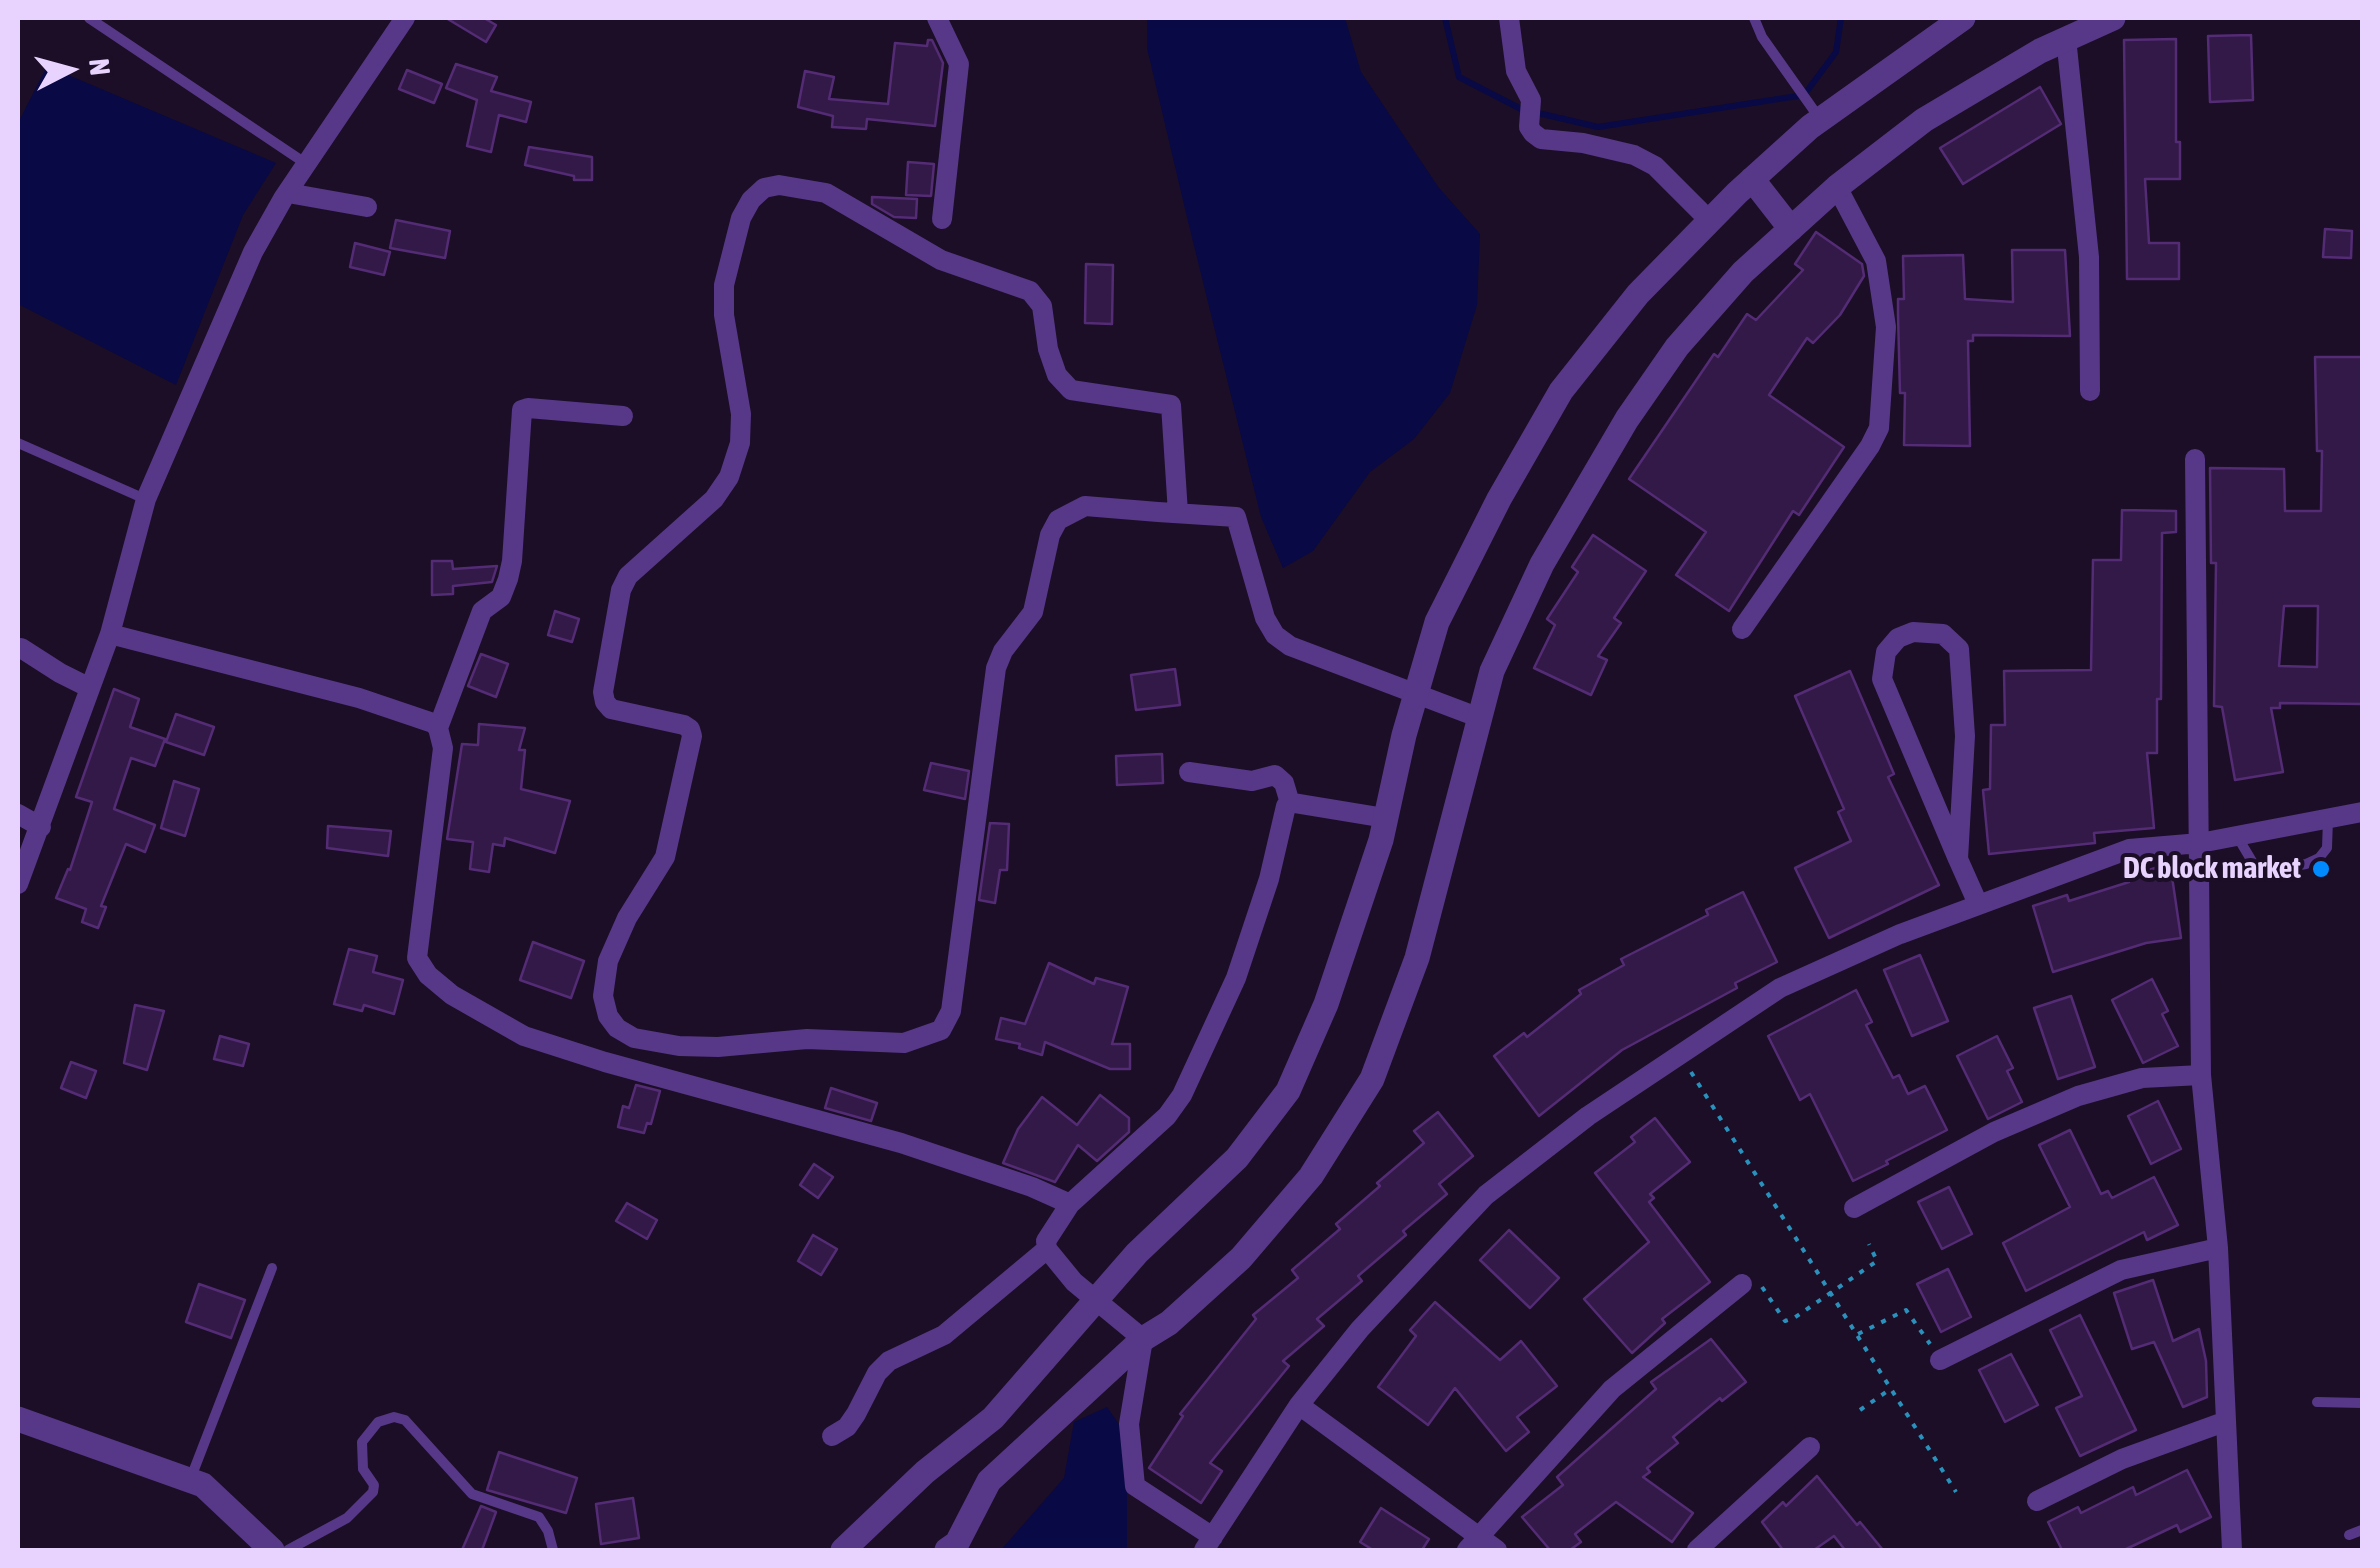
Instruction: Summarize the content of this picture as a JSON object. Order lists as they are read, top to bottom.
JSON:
{
  "places": ["DC block market"],
  "north": "right"
}
